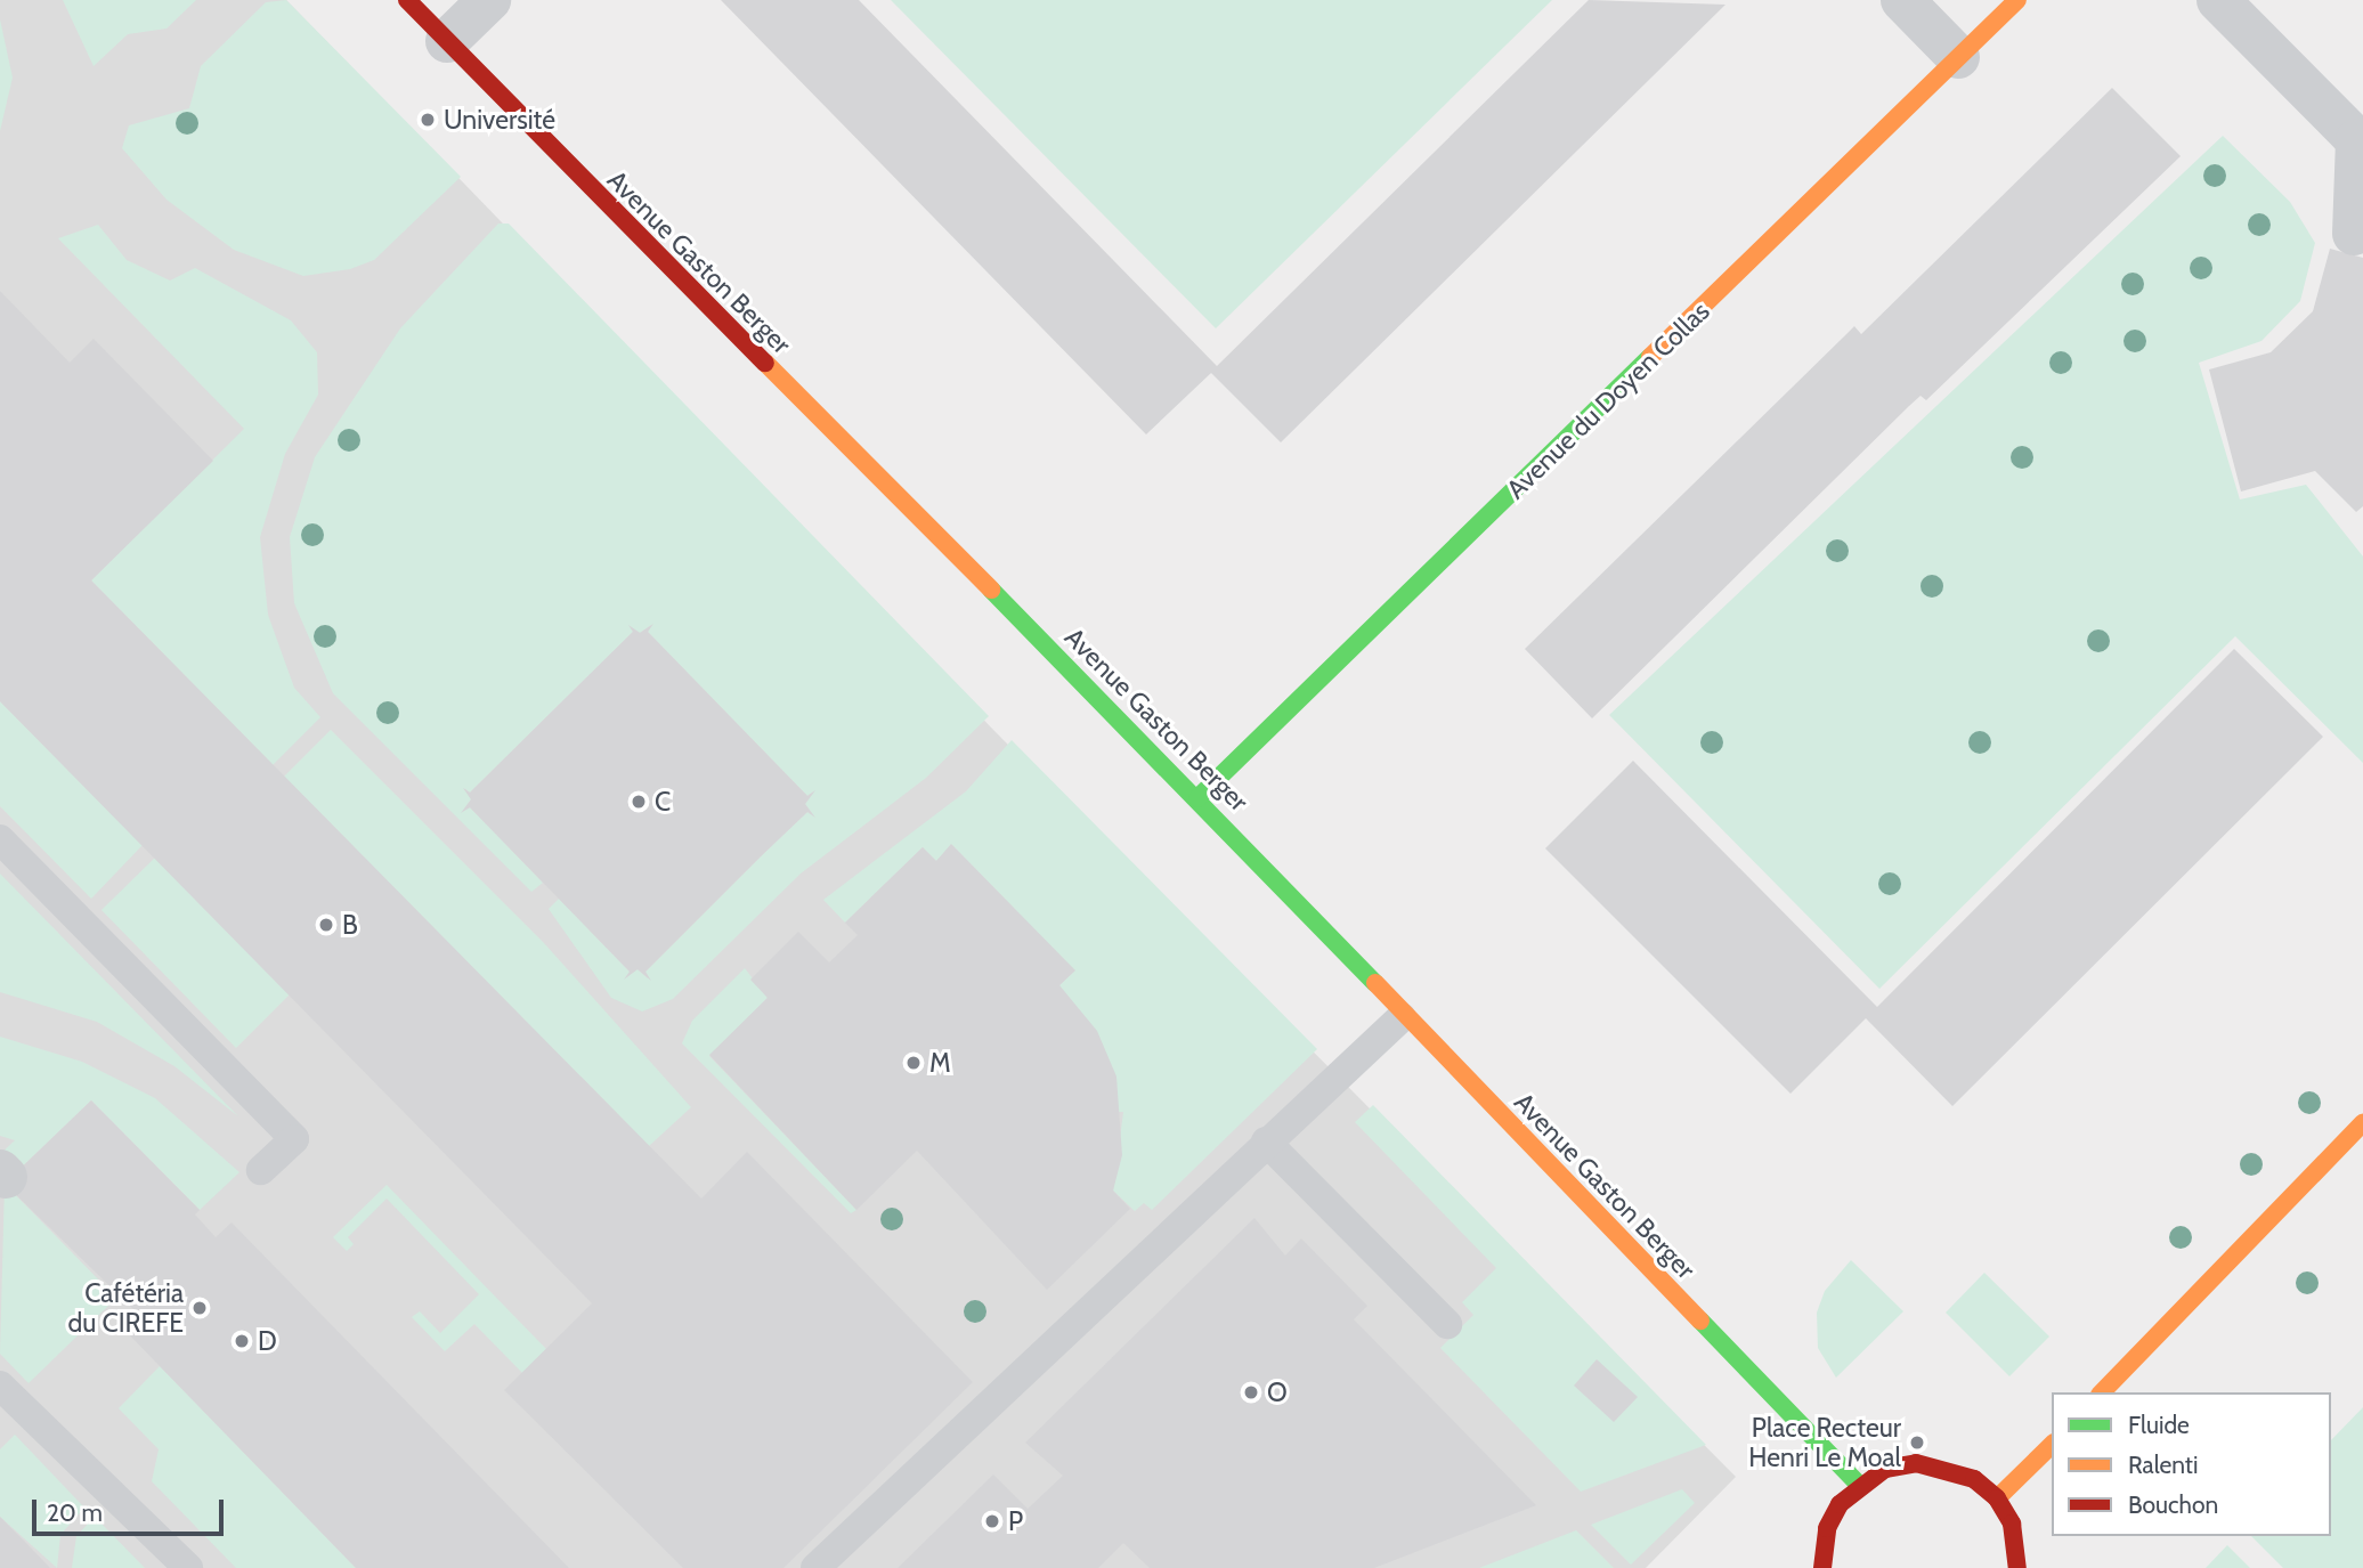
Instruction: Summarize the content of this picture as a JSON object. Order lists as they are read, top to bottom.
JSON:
{
  "streets": {
    "street": ["Avenue Gaston Berger", "Avenue du Doyen Collas"]
  },
  "crossings": [
    ["Avenue Gaston Berger", "Avenue du Doyen Collas"]
  ],
  "places": [
    "Université",
    "C",
    "B",
    "M",
    "Cafétéria du CIREFE",
    "D",
    "O",
    "Place Recteur Henri Le Moal",
    "P"
  ],
  "legend": ["Fluide", "Ralenti", "Bouchon"],
  "scale_bar": "20 m"
}
